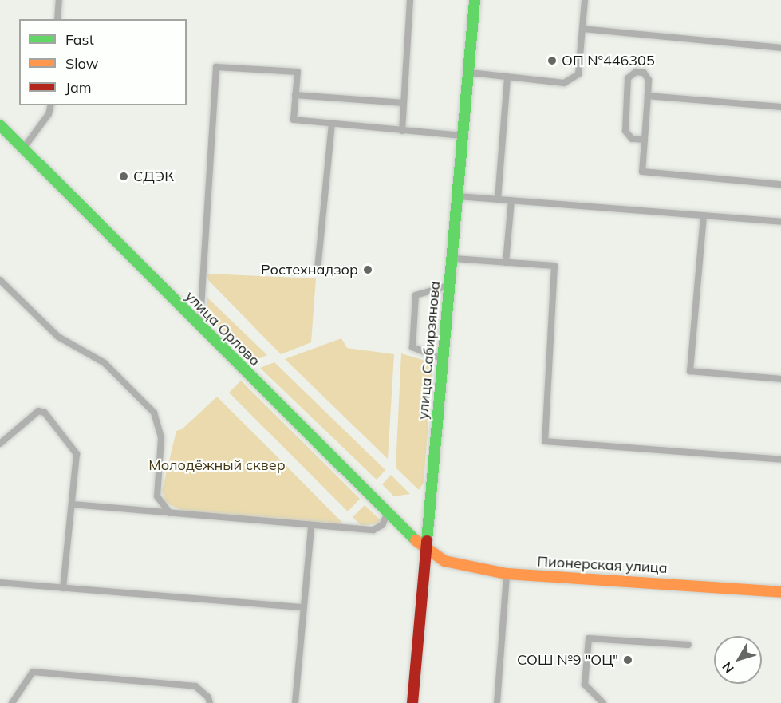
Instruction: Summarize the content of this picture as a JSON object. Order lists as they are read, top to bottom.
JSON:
{
  "streets": {
    "street": ["улица Орлова", "улица Сабирзянова", "Пионерская улица"]
  },
  "crossings": [
    ["улица Орлова", "улица Сабирзянова"],
    ["улица Орлова", "Пионерская улица"],
    ["улица Сабирзянова", "Пионерская улица"]
  ],
  "parks": ["Молодёжный сквер"],
  "places": [
    "ОП №446305",
    "СДЭК",
    "Ростехнадзор",
    "СОШ №9 \"ОЦ\""
  ],
  "legend": ["Fast", "Slow", "Jam"],
  "north": "bottom left"
}
